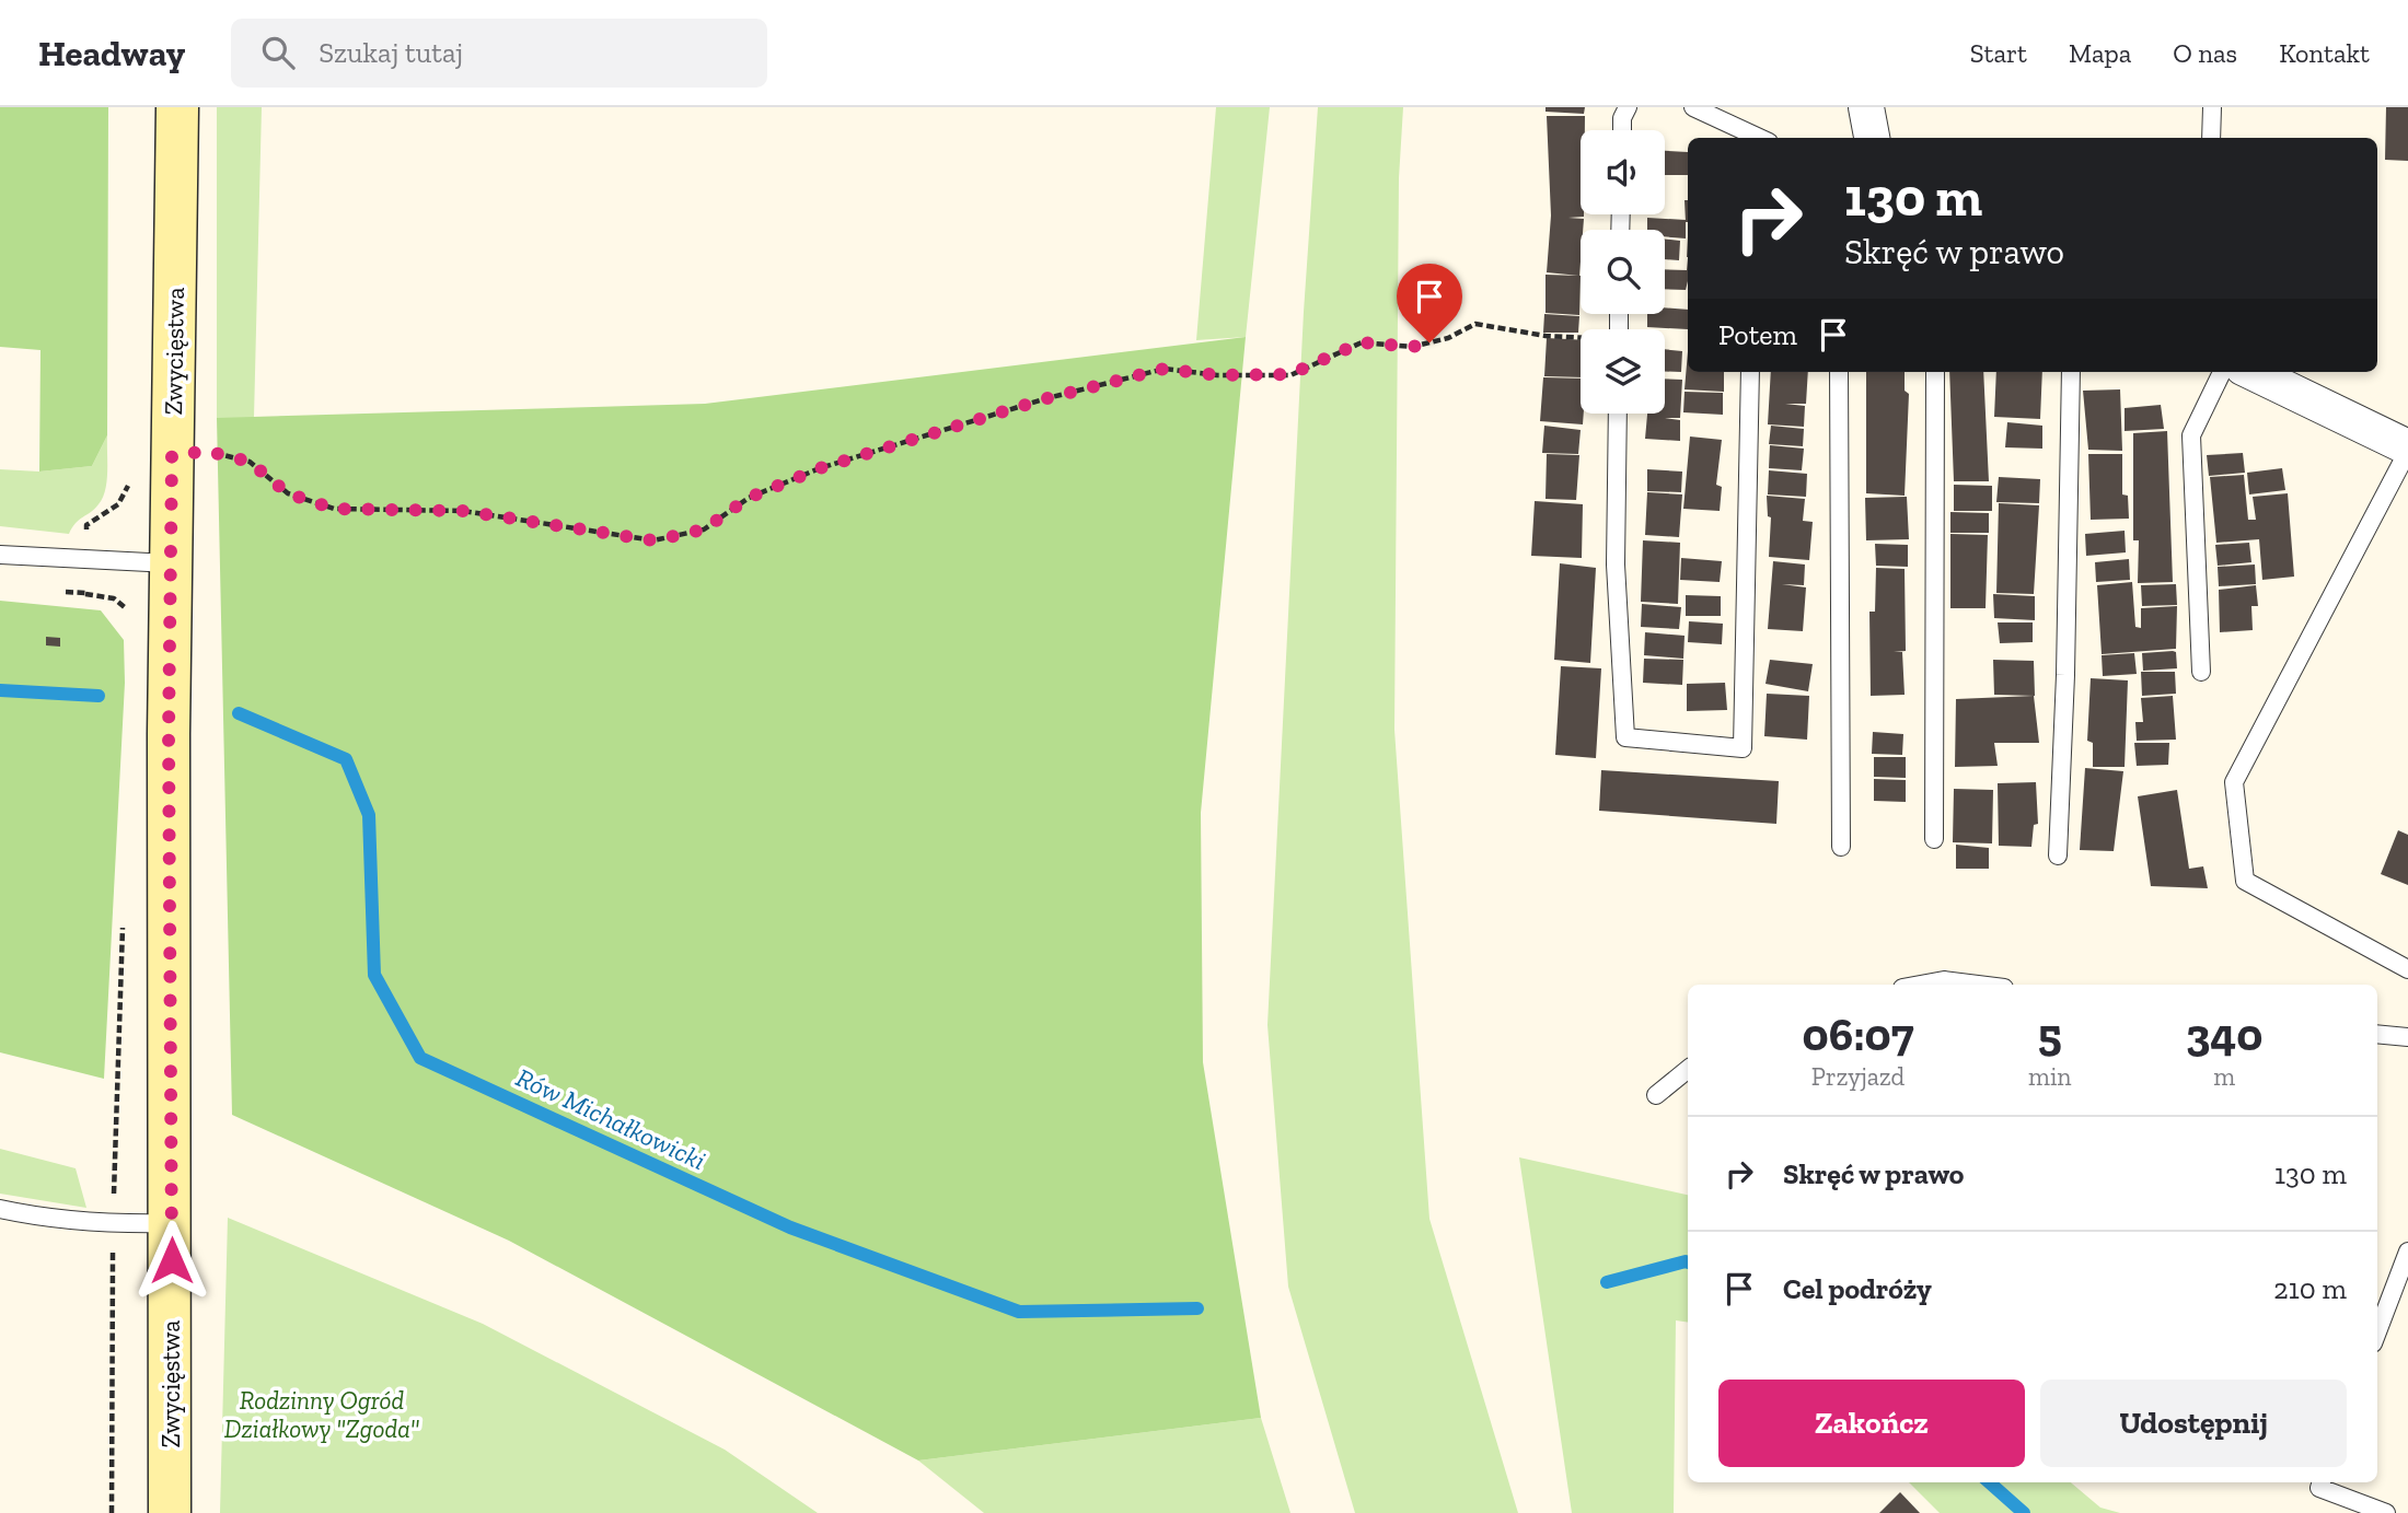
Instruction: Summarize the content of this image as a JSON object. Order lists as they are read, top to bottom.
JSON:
{
  "streets": {
    "main road": ["Zwycięstwa"]
  },
  "water": ["Rów Michałkowicki"],
  "parks": ["Rodzinny Ogród Działkowy \"Zgoda\""],
  "page": {
    "header": "Headway",
    "search": "Szukaj tutaj",
    "nav": [
      "Start",
      "Mapa",
      "O nas",
      "Kontakt"
    ],
    "turn": ["130 m", "Skręć w prawo"],
    "then": "Potem",
    "eta": [
      "06:07",
      "Przyjazd",
      "5",
      "min",
      "340",
      "m"
    ],
    "list": [
      {
        "name": "Skręć w prawo",
        "value": "130 m"
      },
      {
        "name": "Cel podróży",
        "value": "210 m"
      }
    ],
    "buttons": ["Zakończ", "Udostępnij"]
  }
}
